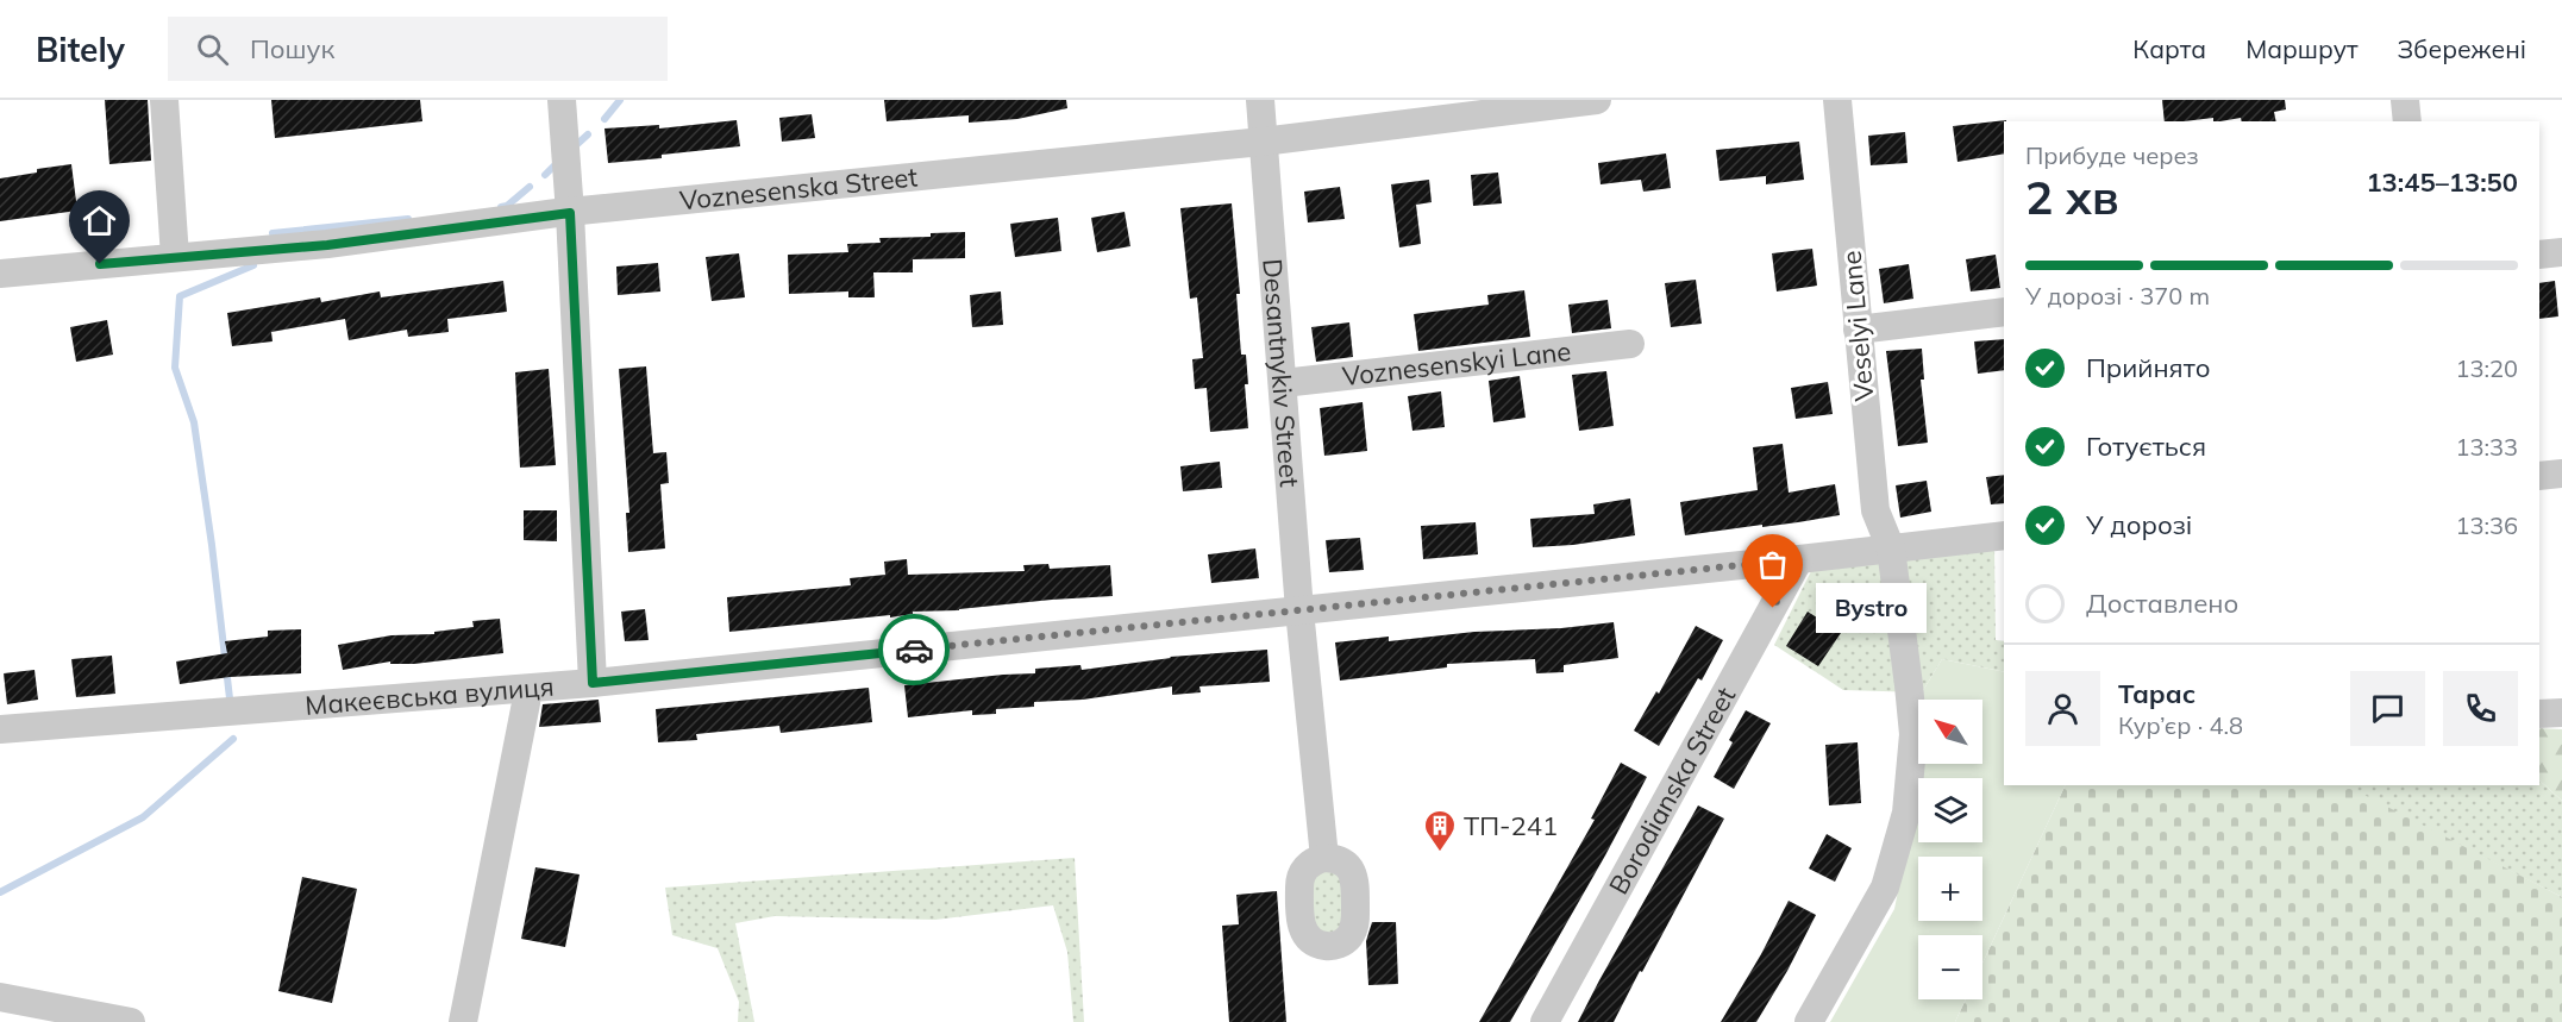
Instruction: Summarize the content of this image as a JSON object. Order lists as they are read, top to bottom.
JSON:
{
  "streets": {
    "street": [
      "Voznesenska Street",
      "Veselyi Lane",
      "Voznesenskyi Lane",
      "Desantnykiv Street",
      "Макеєвська вулиця",
      "Borodianska Street"
    ]
  },
  "crossings": [
    ["Voznesenska Street", "Desantnykiv Street"],
    ["Veselyi Lane", "Макеєвська вулиця"],
    ["Voznesenskyi Lane", "Desantnykiv Street"],
    ["Desantnykiv Street", "Макеєвська вулиця"],
    ["Макеєвська вулиця", "Borodianska Street"]
  ],
  "places": {
    "other": ["Bystro"],
    "building": ["ТП-241"]
  },
  "north": "top left",
  "page": {
    "header": "Bitely",
    "search": "Пошук",
    "nav": ["Карта", "Маршрут", "Збережені"],
    "heading": ["2 хв", "Прибуде через", "13:45–13:50"],
    "panel": ["Тарас", "Кур’єр · 4.8"],
    "bar": "У дорозі · 370 m",
    "list": [
      ["Прийнято", "13:20"],
      ["Готується", "13:33"],
      ["У дорозі", "13:36"],
      "Доставлено"
    ],
    "bubble": "Bystro",
    "map_buttons": ["+", "−"]
  }
}
